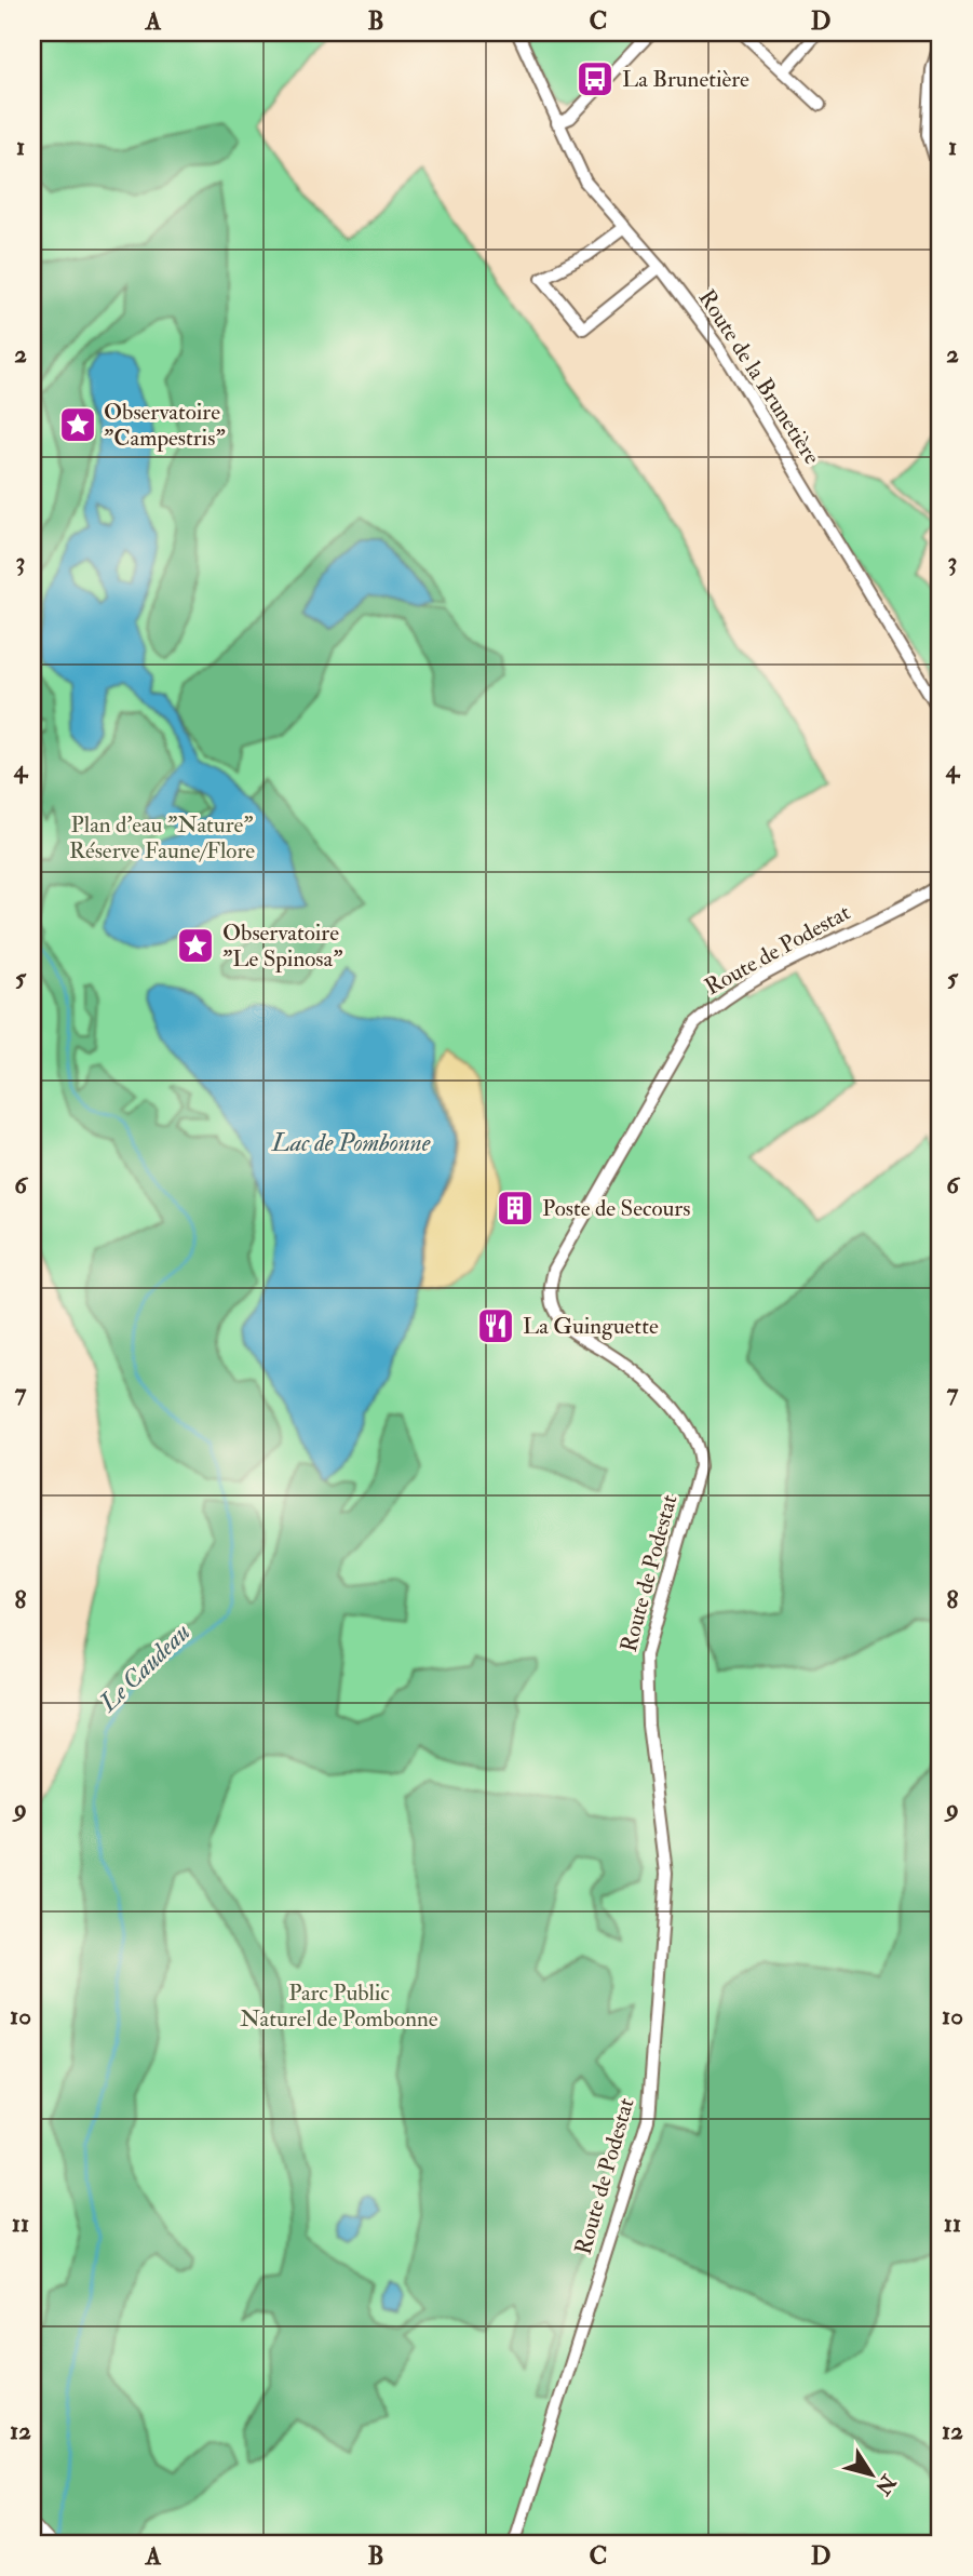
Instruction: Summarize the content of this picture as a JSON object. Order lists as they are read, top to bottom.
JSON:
{
  "streets": {
    "street": ["Route de la Brunetière", "Route de Podestat"]
  },
  "water": ["Lac de Pombonne", "Le Caudeau"],
  "parks": ["Plan d'eau \"Nature\" Réserve Faune/Flore", "Parc Public Naturel de Pombonne"],
  "places": {
    "bus stop": ["La Brunetière"],
    "place": ["Observatoire \"Campestris\"", "Observatoire \"Le Spinosa\""],
    "building": ["Poste de Secours"],
    "restaurant": ["La Guinguette"]
  },
  "north": "bottom right",
  "grid": {
    "columns": [
      "A",
      "B",
      "C",
      "D"
    ],
    "rows": [
      "1",
      "2",
      "3",
      "4",
      "5",
      "6",
      "7",
      "8",
      "9",
      "10",
      "11",
      "12"
    ]
  }
}
